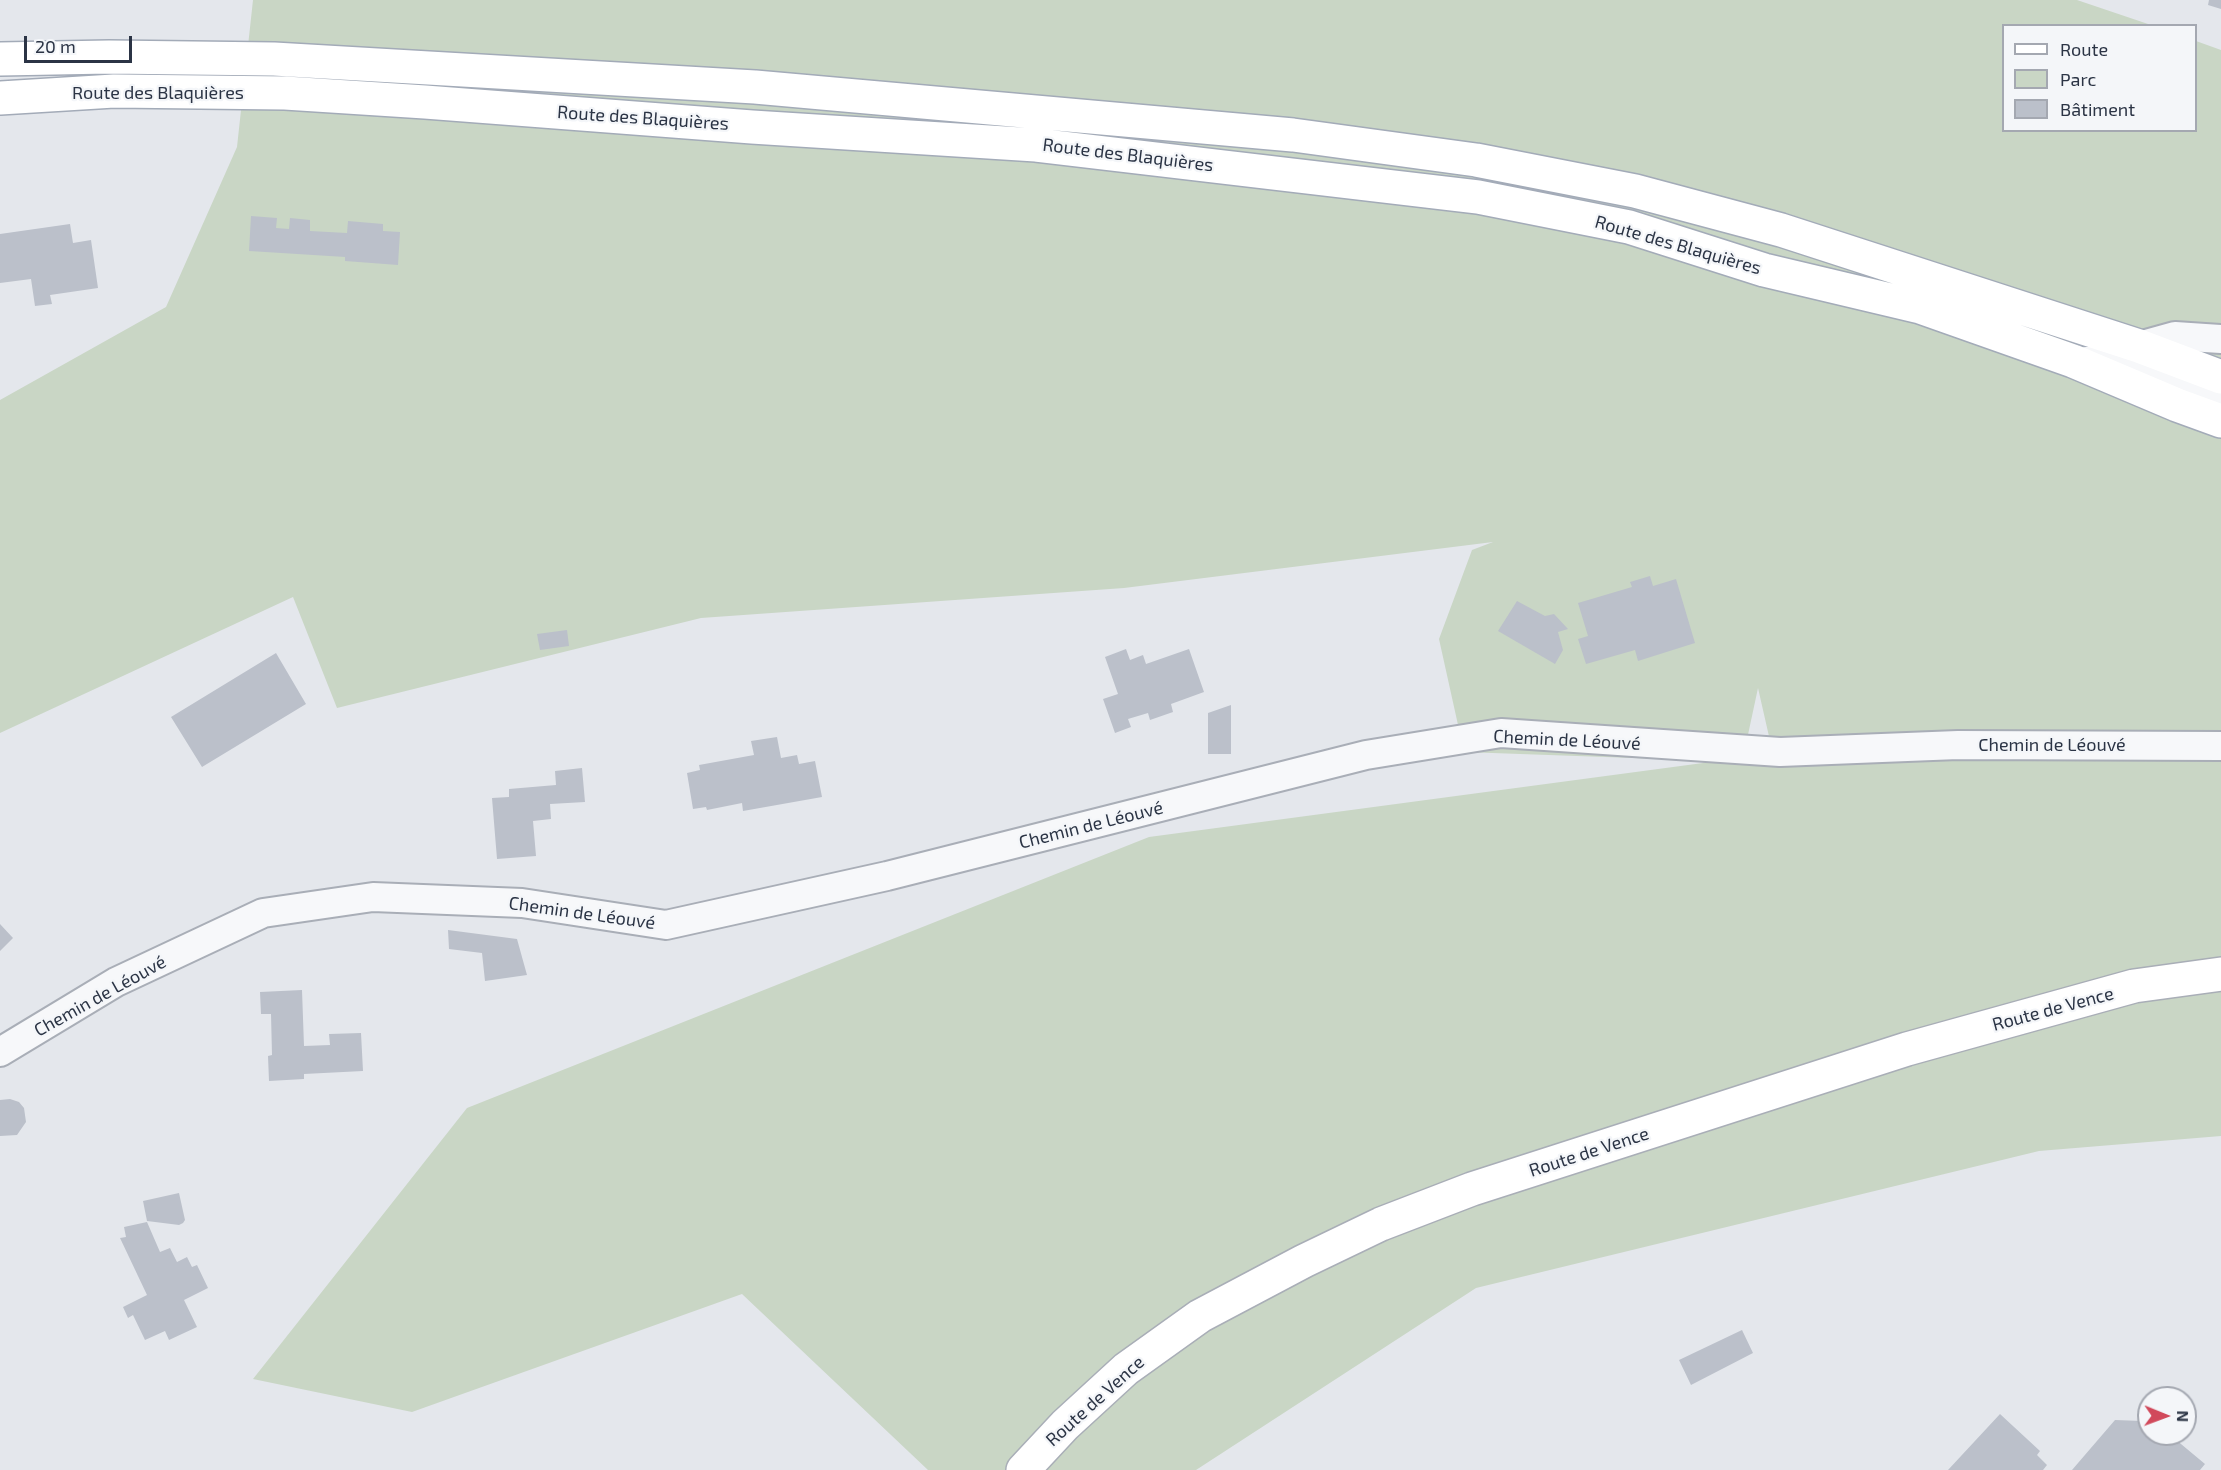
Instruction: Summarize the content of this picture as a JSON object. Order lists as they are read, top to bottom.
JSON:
{
  "streets": {
    "main road": ["Route des Blaquières", "Route de Vence"],
    "street": ["Chemin de Léouvé"]
  },
  "legend": ["Route", "Parc", "Bâtiment"],
  "scale_bar": "20 m",
  "north": "right"
}
